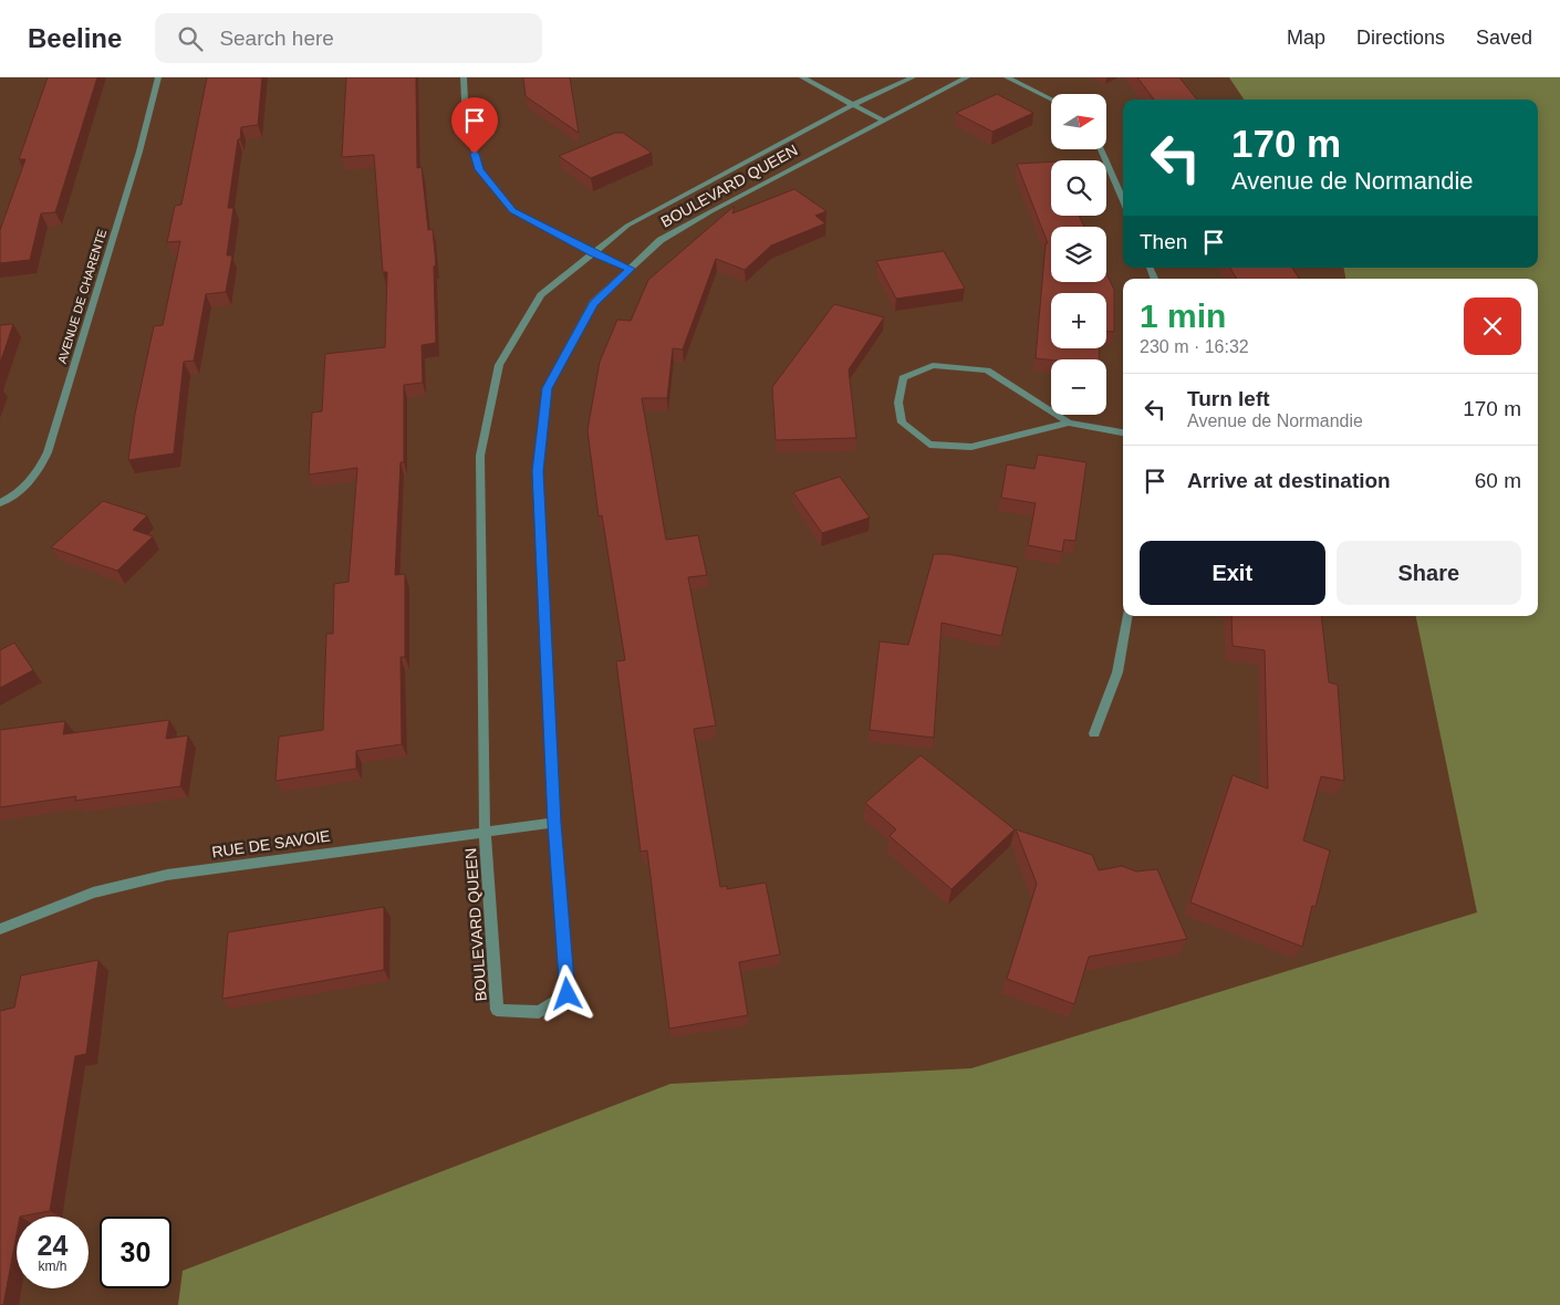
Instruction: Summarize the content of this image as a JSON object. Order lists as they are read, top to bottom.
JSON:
{
  "streets": {
    "street": ["BOULEVARD QUEEN", "AVENUE DE CHARENTE", "RUE DE SAVOIE"]
  },
  "crossings": [
    ["BOULEVARD QUEEN", "RUE DE SAVOIE"]
  ],
  "north": "right",
  "page": {
    "header": "Beeline",
    "search": "Search here",
    "nav": ["Map", "Directions", "Saved"],
    "map_buttons": ["+", "−"],
    "turn": ["170 m", "Avenue de Normandie"],
    "then": "Then",
    "heading": ["1 min", "230 m · 16:32"],
    "list": [
      {
        "name": "Turn left",
        "note": "Avenue de Normandie",
        "value": "170 m"
      },
      {
        "name": "Arrive at destination",
        "value": "60 m"
      }
    ],
    "buttons": ["Exit", "Share"],
    "speed": "24 km/h",
    "limit": "30"
  }
}
